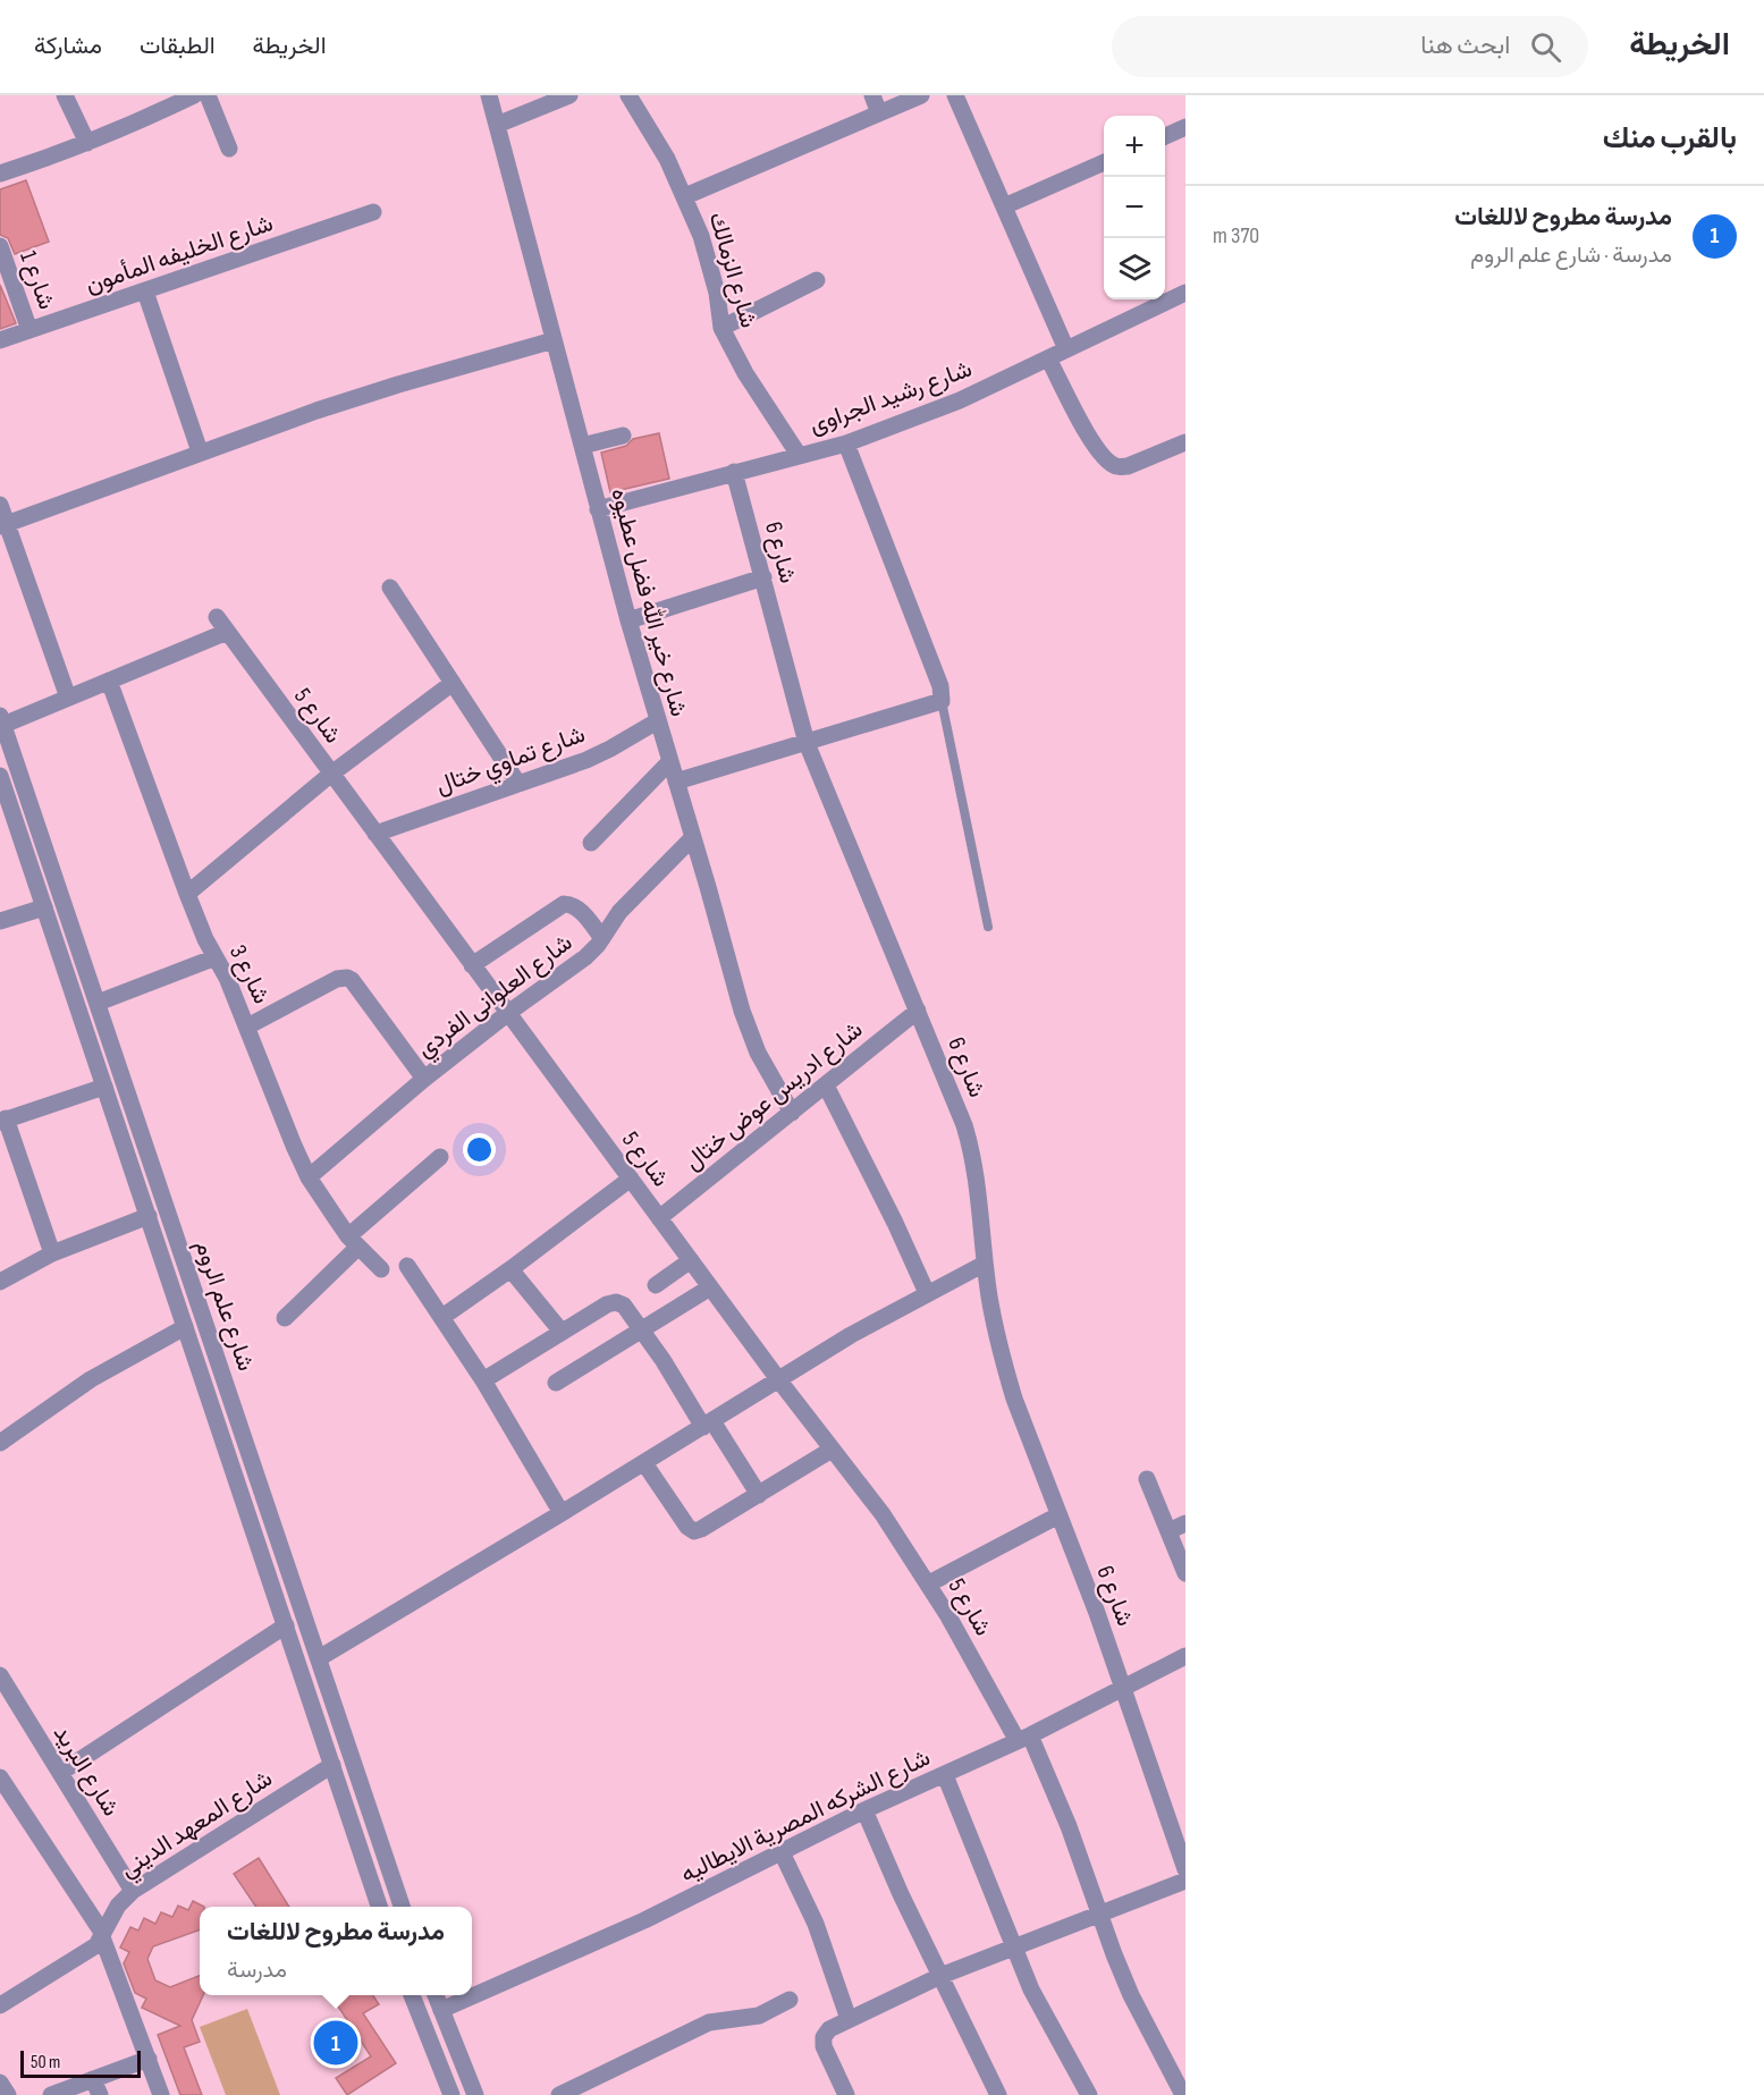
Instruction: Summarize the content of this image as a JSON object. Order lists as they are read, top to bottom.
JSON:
{
  "streets": {
    "street": [
      "شارع الخليفه المأمون",
      "شارع الزمالك",
      "شارع 1",
      "شارع رشيد الجراوى",
      "شارع 6",
      "شارع خير الله فضل عطيوه",
      "شارع 5",
      "شارع تماوي ختال",
      "شارع 3",
      "شارع العلوانى الفردي",
      "شارع ادريس عوض ختال",
      "شارع علم الروم",
      "شارع البريد",
      "شارع الشركه المصرية الايطاليه",
      "شارع المعهد الديني"
    ]
  },
  "crossings": [
    ["شارع الخليفه المأمون", "شارع 1"],
    ["شارع الزمالك", "شارع رشيد الجراوى"],
    ["شارع رشيد الجراوى", "شارع 6"],
    ["شارع رشيد الجراوى", "شارع خير الله فضل عطيوه"],
    ["شارع 6", "شارع ادريس عوض ختال"],
    ["شارع 6", "شارع الشركه المصرية الايطاليه"],
    ["شارع خير الله فضل عطيوه", "شارع تماوي ختال"],
    ["شارع خير الله فضل عطيوه", "شارع العلوانى الفردي"],
    ["شارع خير الله فضل عطيوه", "شارع ادريس عوض ختال"],
    ["شارع 5", "شارع تماوي ختال"],
    ["شارع 5", "شارع العلوانى الفردي"],
    ["شارع 5", "شارع ادريس عوض ختال"],
    ["شارع 5", "شارع الشركه المصرية الايطاليه"],
    ["شارع 3", "شارع العلوانى الفردي"],
    ["شارع علم الروم", "شارع المعهد الديني"],
    ["شارع البريد", "شارع المعهد الديني"]
  ],
  "scale_bar": "50 m",
  "page": {
    "header": "الخريطة",
    "search": "ابحث هنا",
    "nav": ["الخريطة", "الطبقات", "مشاركة"],
    "heading": "بالقرب منك",
    "map_buttons": ["+", "−"],
    "list": [
      {
        "mark": "1",
        "name": "مدرسة مطروح لاللغات",
        "note": "مدرسة · شارع علم الروم",
        "value": "370 m"
      }
    ],
    "popup": ["مدرسة مطروح لاللغات", "مدرسة"],
    "pins": "1",
    "scale": "50 m"
  }
}
